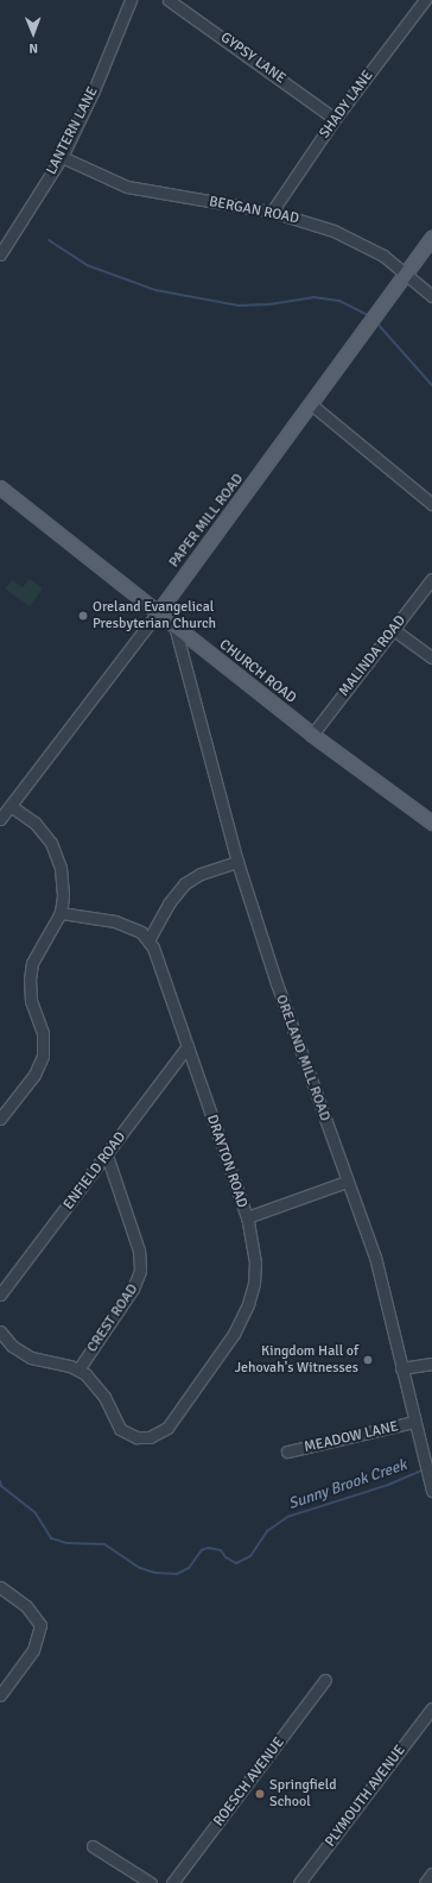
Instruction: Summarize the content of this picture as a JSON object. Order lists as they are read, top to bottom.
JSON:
{
  "streets": {
    "main road": ["PAPER MILL ROAD", "CHURCH ROAD"],
    "street": [
      "GYPSY LANE",
      "SHADY LANE",
      "LANTERN LANE",
      "BERGAN ROAD",
      "MALINDA ROAD",
      "ORELAND MILL ROAD",
      "DRAYTON ROAD",
      "ENFIELD ROAD",
      "CREST ROAD",
      "MEADOW LANE",
      "ROESCH AVENUE",
      "PLYMOUTH AVENUE"
    ]
  },
  "crossings": [
    ["GYPSY LANE", "SHADY LANE"],
    ["SHADY LANE", "BERGAN ROAD"],
    ["LANTERN LANE", "BERGAN ROAD"],
    ["BERGAN ROAD", "PAPER MILL ROAD"],
    ["PAPER MILL ROAD", "CHURCH ROAD"],
    ["MALINDA ROAD", "CHURCH ROAD"],
    ["CHURCH ROAD", "ORELAND MILL ROAD"],
    ["ORELAND MILL ROAD", "MEADOW LANE"],
    ["DRAYTON ROAD", "ENFIELD ROAD"],
    ["DRAYTON ROAD", "CREST ROAD"],
    ["ENFIELD ROAD", "CREST ROAD"]
  ],
  "water": ["Sunny Brook Creek"],
  "places": ["Oreland Evangelical Presbyterian Church", "Kingdom Hall of Jehovah's Witnesses", "Springfield School"],
  "north": "bottom"
}
